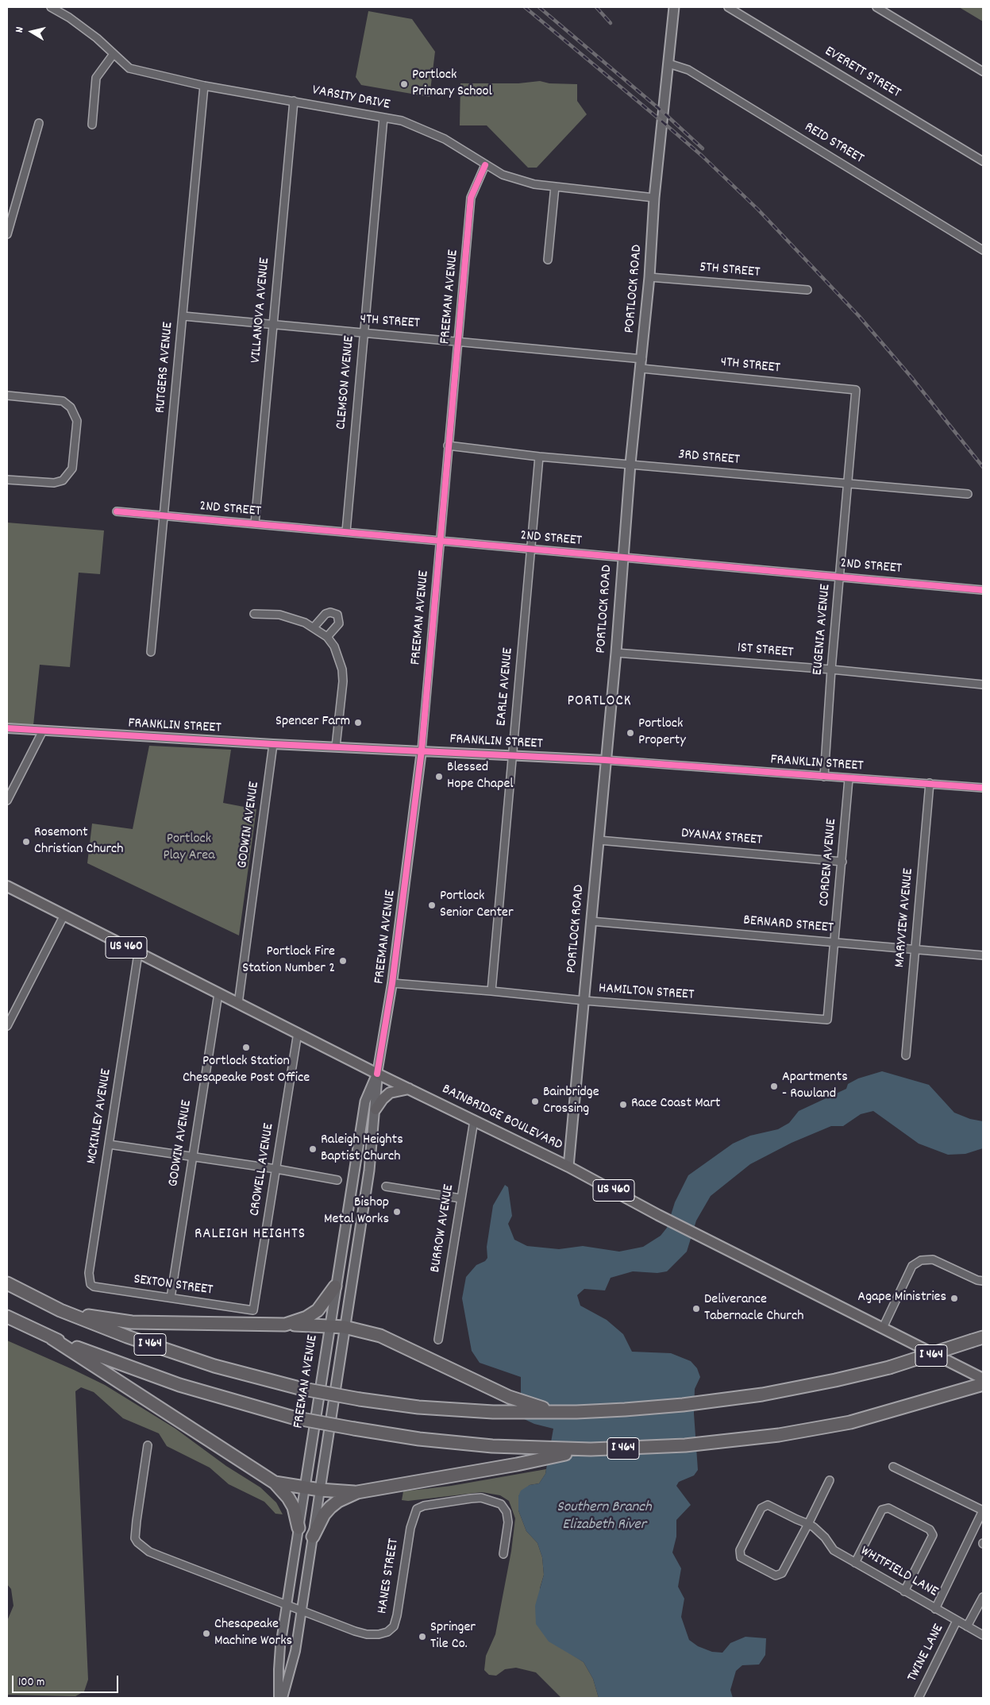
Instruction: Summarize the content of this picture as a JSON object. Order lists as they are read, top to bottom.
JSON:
{
  "streets": {
    "highway": ["I 464"],
    "main road": [
      "PORTLOCK ROAD",
      "FREEMAN AVENUE",
      "US 460",
      "BAINBRIDGE BOULEVARD"
    ],
    "street": [
      "EVERETT STREET",
      "VARSITY DRIVE",
      "REID STREET",
      "5TH STREET",
      "VILLANOVA AVENUE",
      "4TH STREET",
      "RUTGERS AVENUE",
      "CLEMSON AVENUE",
      "3RD STREET",
      "2ND STREET",
      "EUGENIA AVENUE",
      "1ST STREET",
      "EARLE AVENUE",
      "FRANKLIN STREET",
      "GODWIN AVENUE",
      "DYANAX STREET",
      "CORDEN AVENUE",
      "MARYVIEW AVENUE",
      "BERNARD STREET",
      "HAMILTON STREET",
      "MCKINLEY AVENUE",
      "CROWELL AVENUE",
      "BURROW AVENUE",
      "SEXTON STREET",
      "WHITFIELD LANE",
      "HANES STREET",
      "TWINE LANE"
    ]
  },
  "crossings": [
    ["VARSITY DRIVE", "PORTLOCK ROAD"],
    ["VARSITY DRIVE", "FREEMAN AVENUE"],
    ["VARSITY DRIVE", "VILLANOVA AVENUE"],
    ["VARSITY DRIVE", "RUTGERS AVENUE"],
    ["VARSITY DRIVE", "CLEMSON AVENUE"],
    ["REID STREET", "PORTLOCK ROAD"],
    ["5TH STREET", "PORTLOCK ROAD"],
    ["PORTLOCK ROAD", "4TH STREET"],
    ["PORTLOCK ROAD", "3RD STREET"],
    ["PORTLOCK ROAD", "2ND STREET"],
    ["PORTLOCK ROAD", "1ST STREET"],
    ["PORTLOCK ROAD", "FRANKLIN STREET"],
    ["PORTLOCK ROAD", "DYANAX STREET"],
    ["PORTLOCK ROAD", "BERNARD STREET"],
    ["PORTLOCK ROAD", "HAMILTON STREET"],
    ["PORTLOCK ROAD", "BAINBRIDGE BOULEVARD"],
    ["FREEMAN AVENUE", "4TH STREET"],
    ["FREEMAN AVENUE", "3RD STREET"],
    ["FREEMAN AVENUE", "2ND STREET"],
    ["FREEMAN AVENUE", "FRANKLIN STREET"],
    ["FREEMAN AVENUE", "HAMILTON STREET"],
    ["FREEMAN AVENUE", "BAINBRIDGE BOULEVARD"],
    ["FREEMAN AVENUE", "HANES STREET"],
    ["VILLANOVA AVENUE", "4TH STREET"],
    ["VILLANOVA AVENUE", "2ND STREET"],
    ["4TH STREET", "RUTGERS AVENUE"],
    ["4TH STREET", "CLEMSON AVENUE"],
    ["4TH STREET", "EUGENIA AVENUE"],
    ["RUTGERS AVENUE", "2ND STREET"],
    ["CLEMSON AVENUE", "2ND STREET"],
    ["3RD STREET", "EUGENIA AVENUE"],
    ["3RD STREET", "EARLE AVENUE"],
    ["2ND STREET", "EUGENIA AVENUE"],
    ["2ND STREET", "EARLE AVENUE"],
    ["EUGENIA AVENUE", "1ST STREET"],
    ["EUGENIA AVENUE", "FRANKLIN STREET"],
    ["EARLE AVENUE", "FRANKLIN STREET"],
    ["EARLE AVENUE", "HAMILTON STREET"],
    ["FRANKLIN STREET", "GODWIN AVENUE"],
    ["FRANKLIN STREET", "CORDEN AVENUE"],
    ["FRANKLIN STREET", "MARYVIEW AVENUE"],
    ["GODWIN AVENUE", "BAINBRIDGE BOULEVARD"],
    ["GODWIN AVENUE", "SEXTON STREET"],
    ["DYANAX STREET", "CORDEN AVENUE"],
    ["CORDEN AVENUE", "BERNARD STREET"],
    ["CORDEN AVENUE", "HAMILTON STREET"],
    ["MARYVIEW AVENUE", "BERNARD STREET"],
    ["MCKINLEY AVENUE", "BAINBRIDGE BOULEVARD"],
    ["MCKINLEY AVENUE", "SEXTON STREET"],
    ["BAINBRIDGE BOULEVARD", "CROWELL AVENUE"],
    ["BAINBRIDGE BOULEVARD", "BURROW AVENUE"],
    ["CROWELL AVENUE", "SEXTON STREET"],
    ["WHITFIELD LANE", "TWINE LANE"]
  ],
  "districts": ["PORTLOCK", "RALEIGH HEIGHTS"],
  "water": ["Southern Branch Elizabeth River"],
  "parks": ["Portlock Play Area"],
  "places": [
    "Portlock Primary School",
    "Spencer Farm",
    "Portlock Property",
    "Blessed Hope Chapel",
    "Rosemont Christian Church",
    "Portlock Senior Center",
    "Portlock Fire Station Number 2",
    "Portlock Station Chesapeake Post Office",
    "Apartments - Rowland",
    "Bainbridge Crossing",
    "Race Coast Mart",
    "Raleigh Heights Baptist Church",
    "Bishop Metal Works",
    "Agape Ministries",
    "Deliverance Tabernacle Church",
    "Chesapeake Machine Works",
    "Springer Tile Co."
  ],
  "scale_bar": "100 m",
  "north": "left"
}
